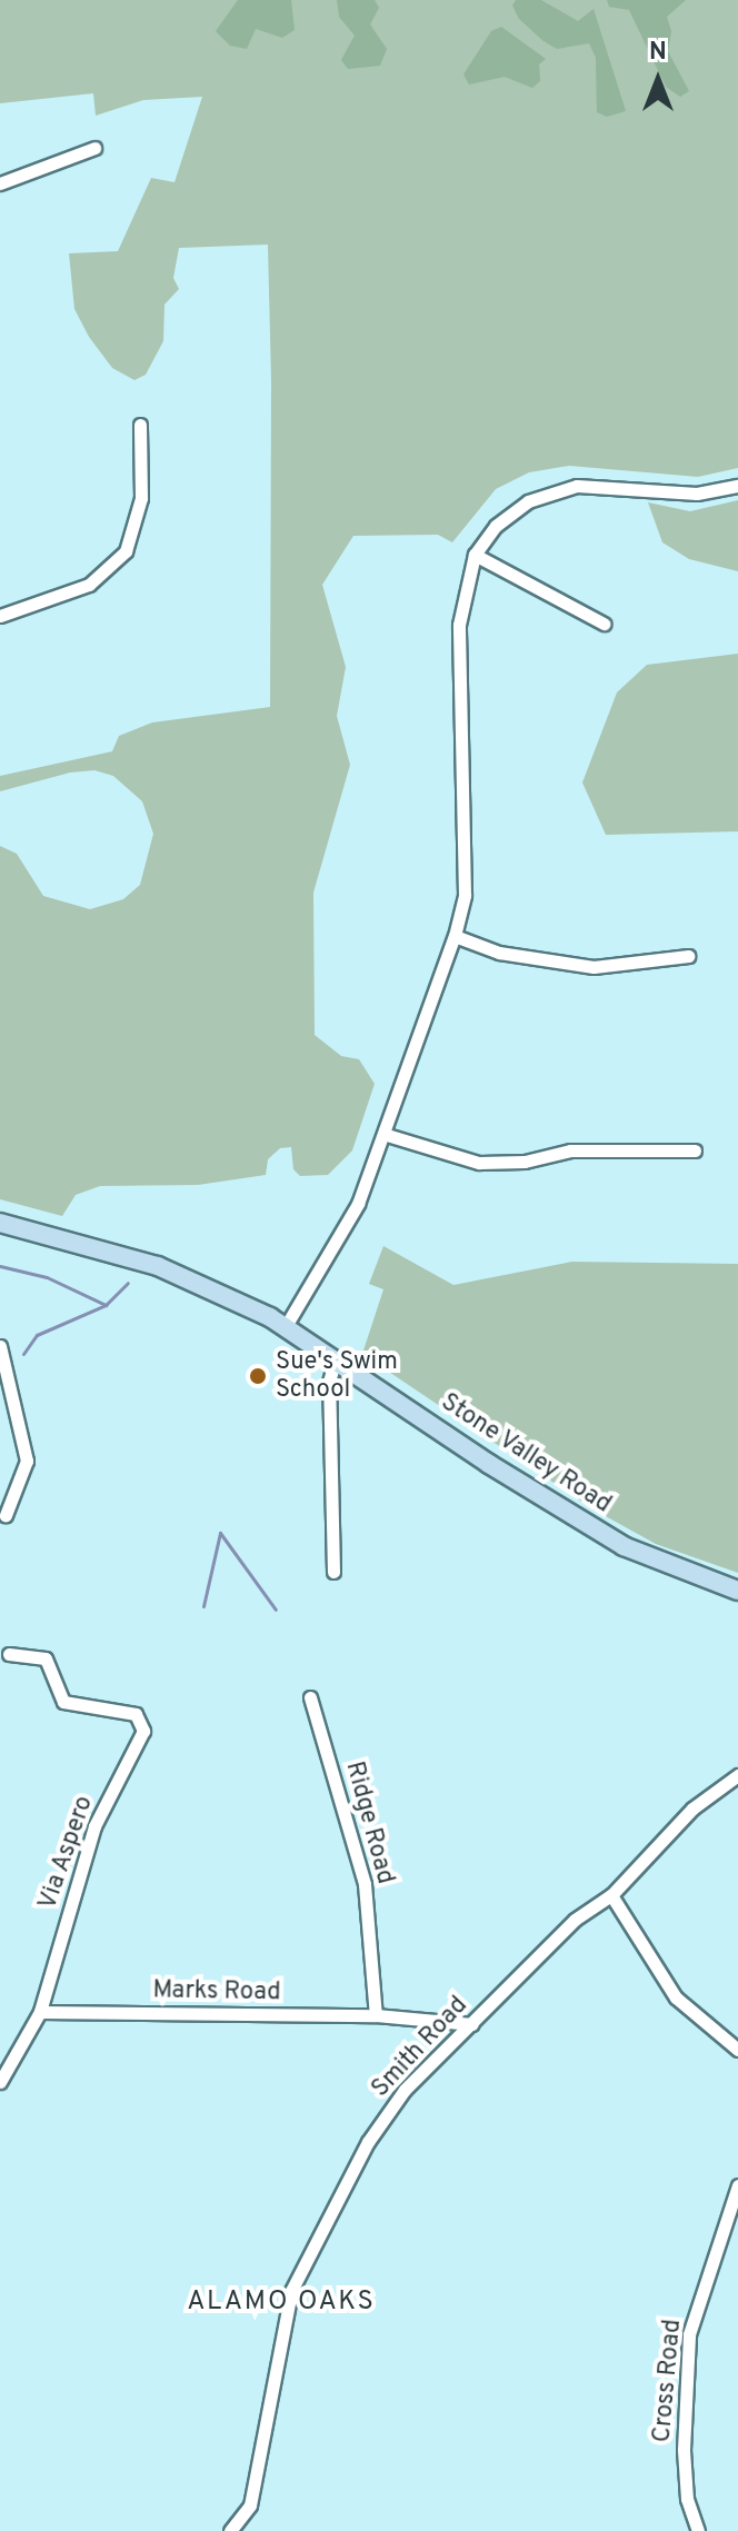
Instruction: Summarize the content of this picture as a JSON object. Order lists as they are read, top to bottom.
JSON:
{
  "streets": {
    "street": [
      "Stone Valley Road",
      "Ridge Road",
      "Via Aspero",
      "Marks Road",
      "Smith Road",
      "Cross Road"
    ]
  },
  "crossings": [
    ["Ridge Road", "Marks Road"],
    ["Via Aspero", "Marks Road"],
    ["Marks Road", "Smith Road"]
  ],
  "districts": ["ALAMO OAKS"],
  "places": ["Sue's Swim School"],
  "north": "top"
}
